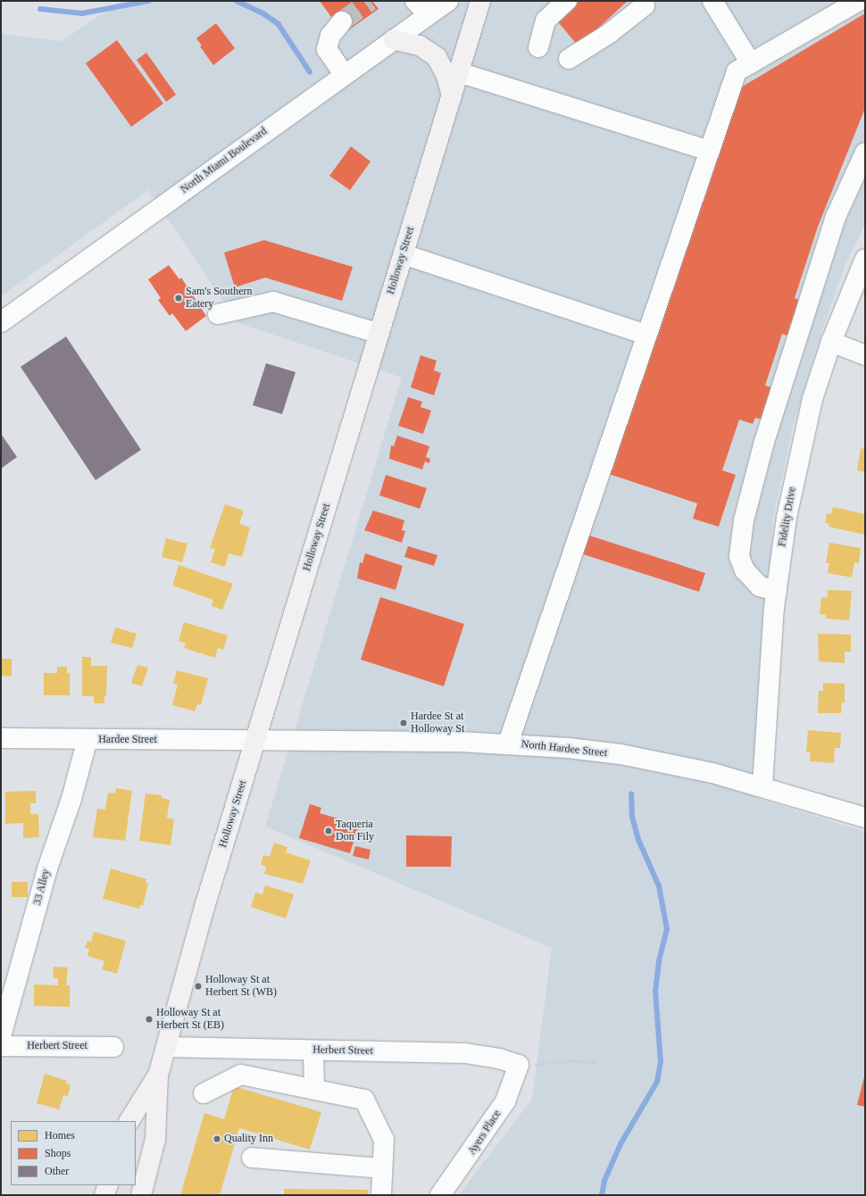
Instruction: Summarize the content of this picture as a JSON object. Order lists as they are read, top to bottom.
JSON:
{
  "streets": {
    "main road": ["Holloway Street"],
    "street": [
      "North Miami Boulevard",
      "Fidelity Drive",
      "Hardee Street",
      "North Hardee Street",
      "33 Alley",
      "Herbert Street",
      "Ayers Place"
    ]
  },
  "crossings": [
    ["Holloway Street", "Hardee Street"],
    ["Holloway Street", "North Hardee Street"],
    ["Holloway Street", "Herbert Street"],
    ["Fidelity Drive", "North Hardee Street"],
    ["Hardee Street", "North Hardee Street"],
    ["Hardee Street", "33 Alley"],
    ["Herbert Street", "Ayers Place"]
  ],
  "places": [
    "Sam's Southern Eatery",
    "Hardee St at Holloway St",
    "Taqueria Don Fily",
    "Holloway St at Herbert St (WB)",
    "Holloway St at Herbert St (EB)",
    "Quality Inn"
  ],
  "legend": ["Homes", "Shops", "Other"]
}
